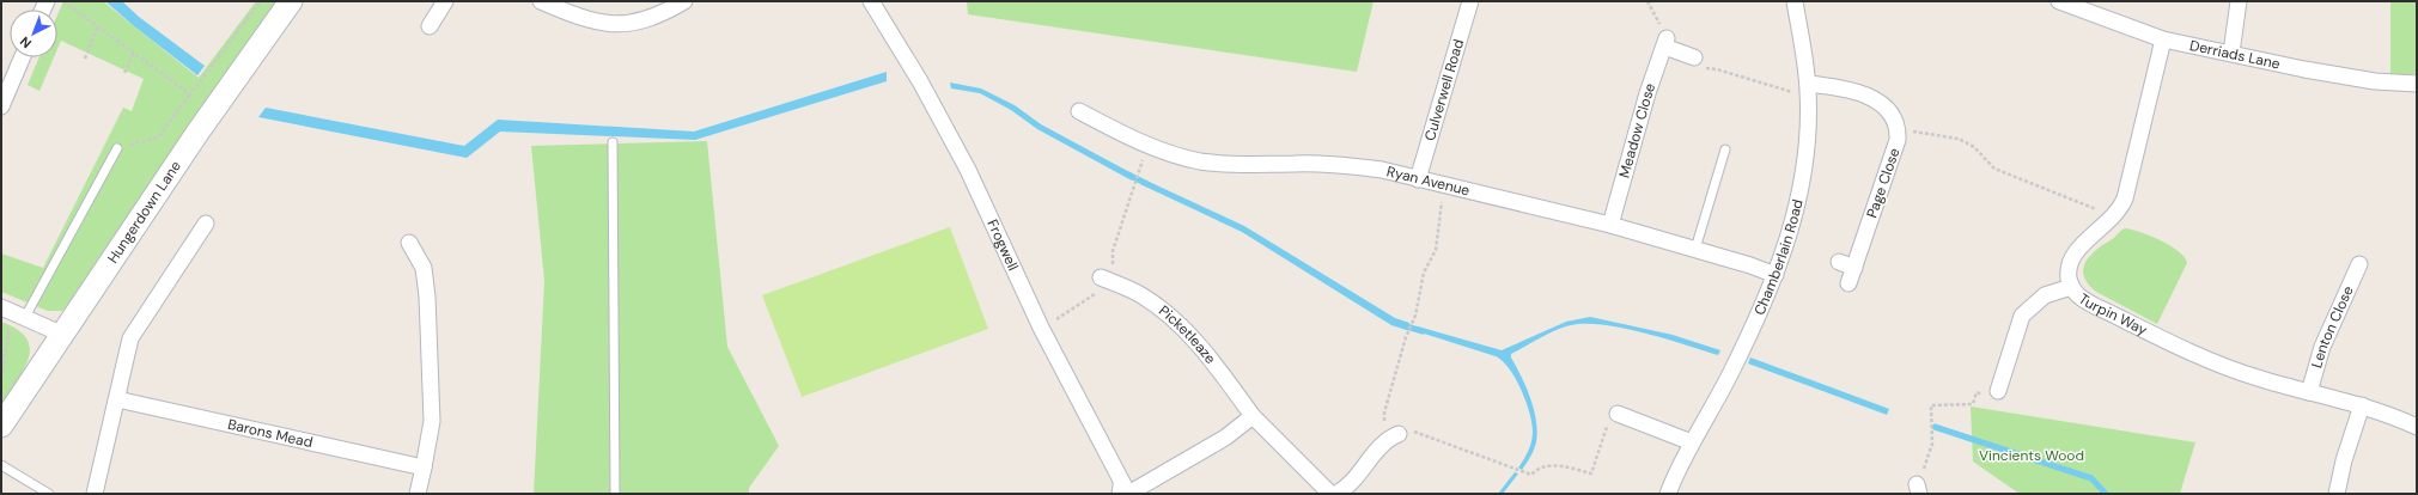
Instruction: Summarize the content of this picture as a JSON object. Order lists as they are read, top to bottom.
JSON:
{
  "streets": {
    "main road": ["Hungerdown Lane"],
    "street": [
      "Derriads Lane",
      "Culverwell Road",
      "Meadow Close",
      "Ryan Avenue",
      "Page Close",
      "Frogwell",
      "Chamberlain Road",
      "Turpin Way",
      "Lenton Close",
      "Picketleaze",
      "Barons Mead"
    ]
  },
  "crossings": [
    ["Derriads Lane", "Turpin Way"],
    ["Culverwell Road", "Ryan Avenue"],
    ["Meadow Close", "Ryan Avenue"],
    ["Ryan Avenue", "Chamberlain Road"],
    ["Page Close", "Chamberlain Road"],
    ["Turpin Way", "Lenton Close"]
  ],
  "parks": ["Vincients Wood"],
  "north": "bottom left"
}
